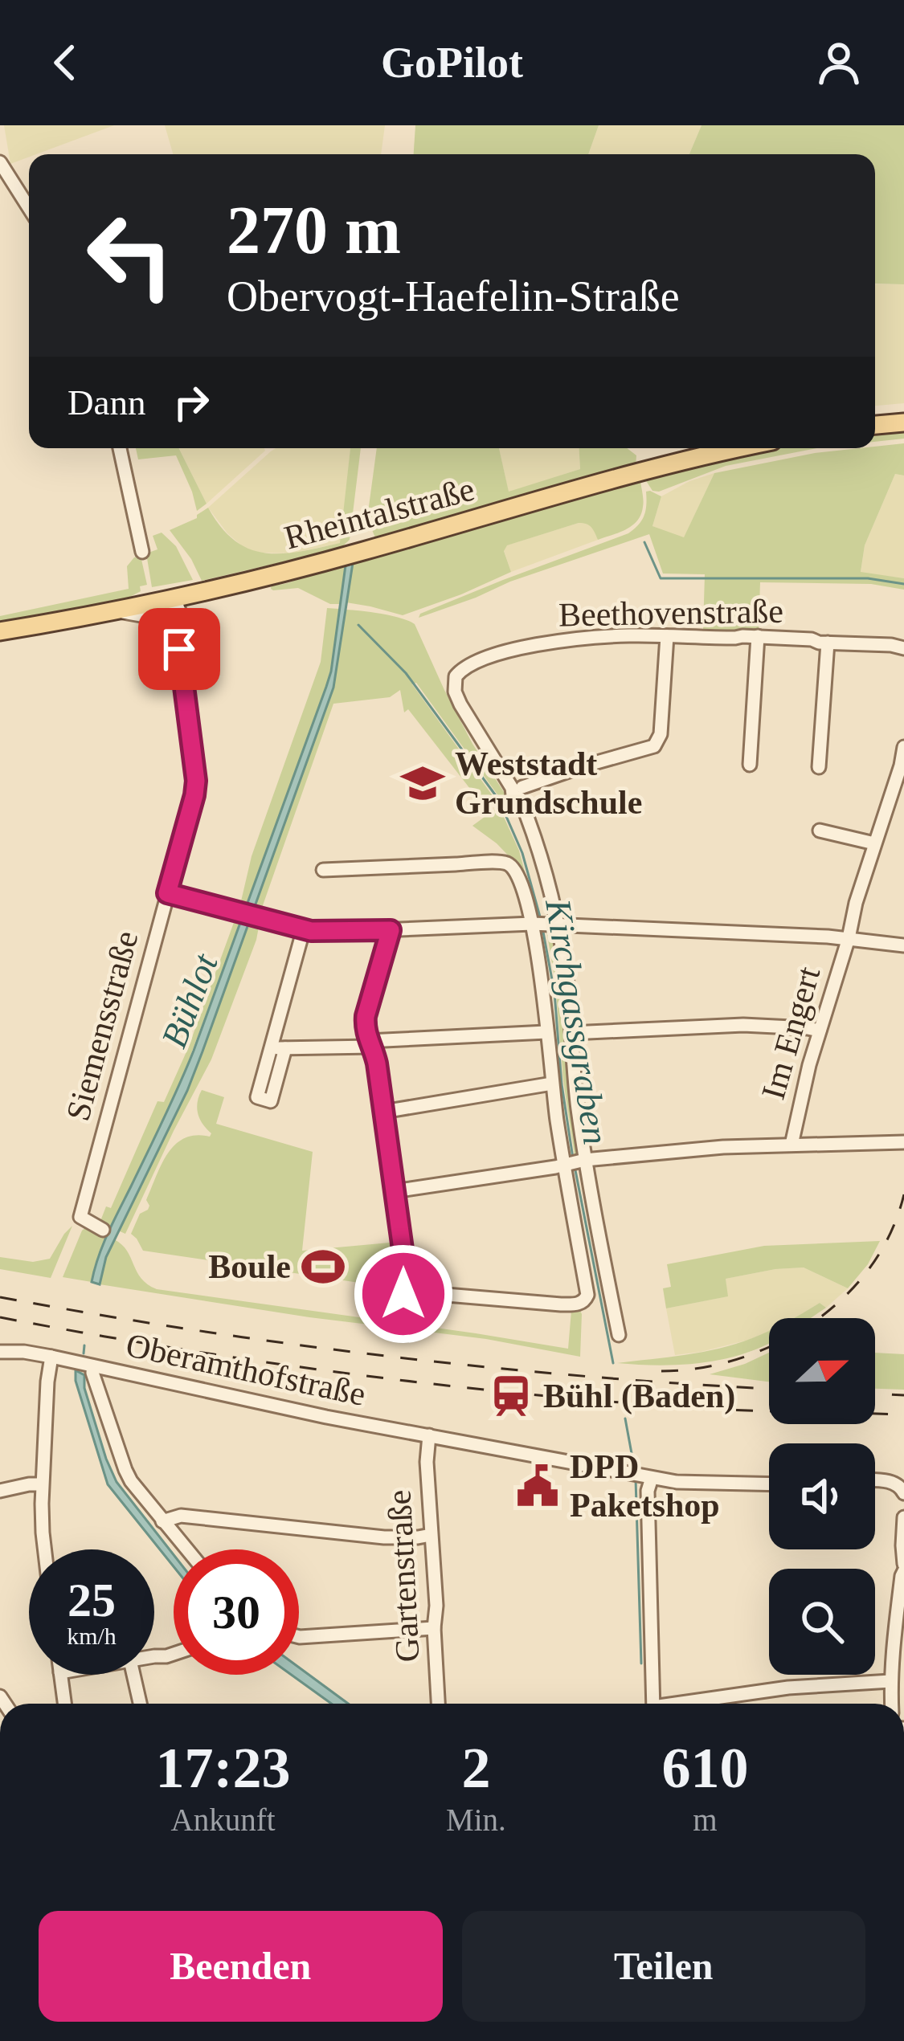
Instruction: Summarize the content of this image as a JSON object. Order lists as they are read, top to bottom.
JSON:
{
  "streets": {
    "main road": ["Rheintalstraße"],
    "street": [
      "Beethovenstraße",
      "Siemensstraße",
      "Im Engert",
      "Oberamthofstraße",
      "Gartenstraße"
    ]
  },
  "crossings": [
    ["Rheintalstraße", "Siemensstraße"],
    ["Oberamthofstraße", "Gartenstraße"]
  ],
  "water": ["Bühlot", "Kirchgassgraben"],
  "places": {
    "school or university": ["Weststadt Grundschule"],
    "sports": ["Boule"],
    "station": ["Bühl (Baden)"],
    "public building": ["DPD Paketshop"]
  },
  "north": "right",
  "page": {
    "header": "GoPilot",
    "turn": ["270 m", "Obervogt-Haefelin-Straße"],
    "then": "Dann",
    "speed": "25 km/h",
    "limit": "30",
    "eta": [
      "17:23",
      "Ankunft",
      "2",
      "Min.",
      "610",
      "m"
    ],
    "buttons": ["Beenden", "Teilen"]
  }
}
